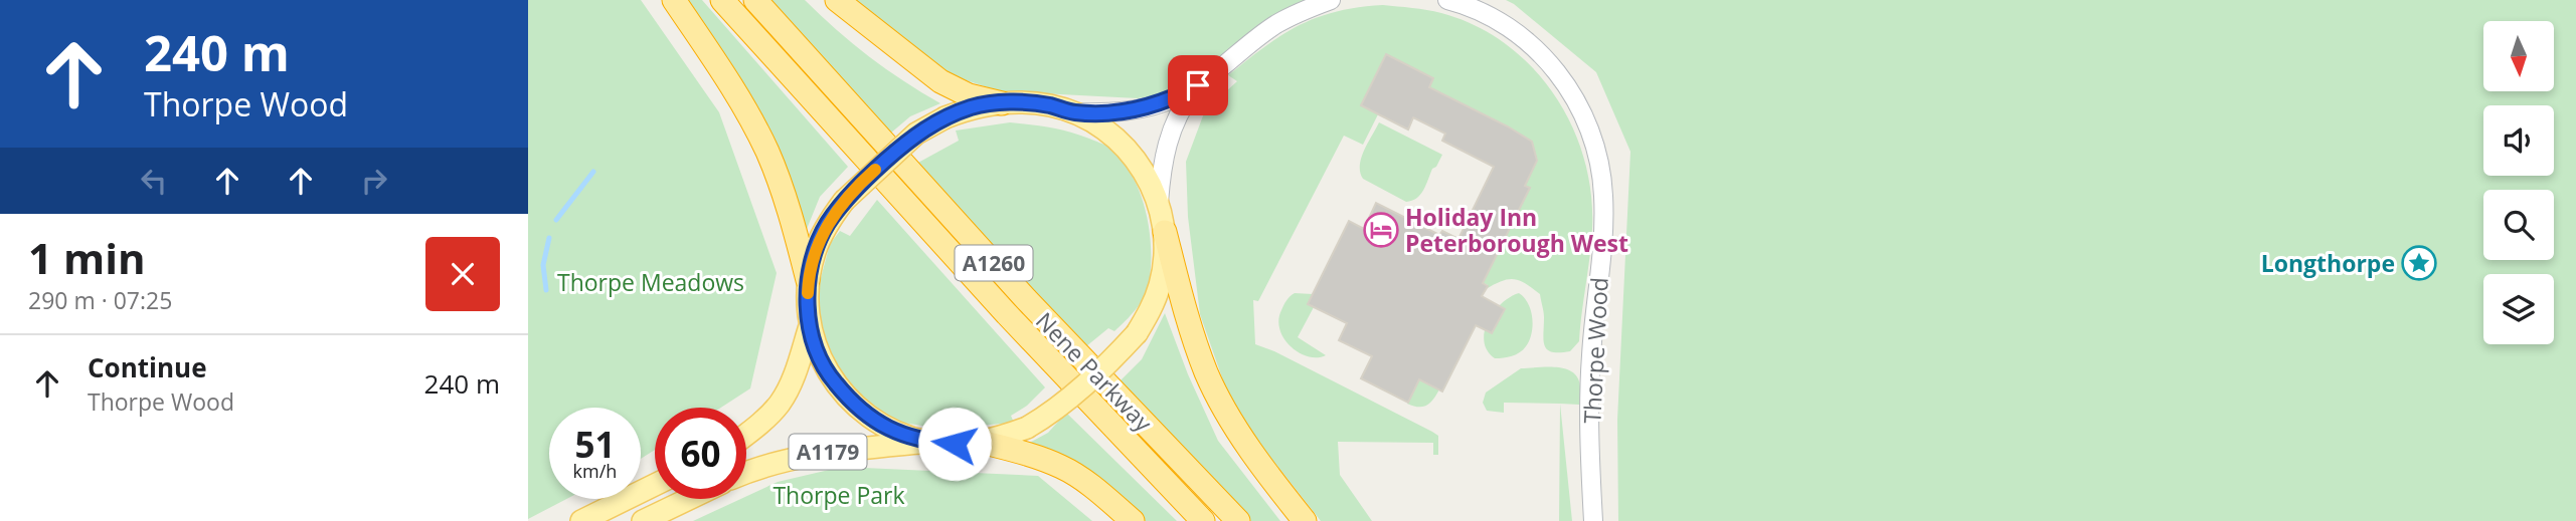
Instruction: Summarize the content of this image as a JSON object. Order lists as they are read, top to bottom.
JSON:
{
  "streets": {
    "highway": ["A1260", "Nene Parkway"],
    "main road": ["A1179"],
    "street": ["Thorpe Wood"]
  },
  "parks": ["Thorpe Meadows", "Thorpe Park"],
  "places": {
    "hotel": ["Holiday Inn Peterborough West"],
    "place": ["Longthorpe"]
  },
  "north": "bottom",
  "page": {
    "turn": ["240 m", "Thorpe Wood"],
    "heading": ["1 min", "290 m · 07:25"],
    "list": [
      {
        "name": "Continue",
        "note": "Thorpe Wood",
        "value": "240 m"
      }
    ],
    "speed": "51 km/h",
    "limit": "60"
  }
}
